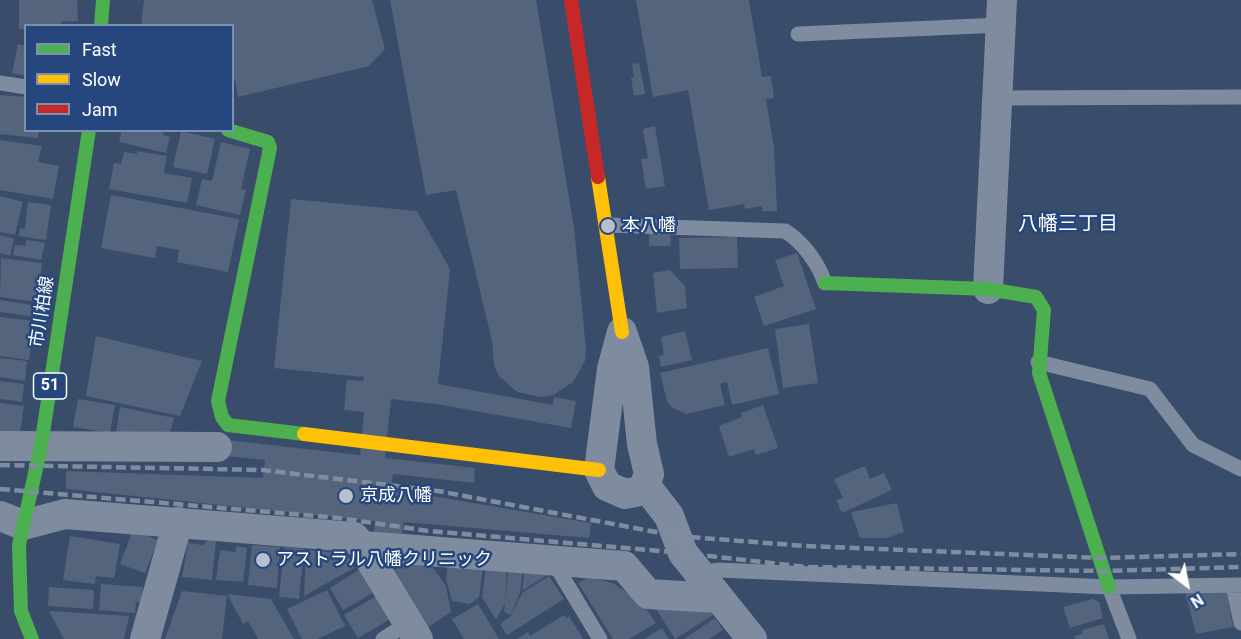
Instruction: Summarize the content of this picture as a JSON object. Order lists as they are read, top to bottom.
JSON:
{
  "streets": {
    "street": ["市川柏線", "51"]
  },
  "districts": ["八幡三丁目"],
  "places": ["本八幡", "京成八幡", "アストラル八幡クリニック"],
  "legend": ["Fast", "Slow", "Jam"],
  "north": "bottom right"
}
